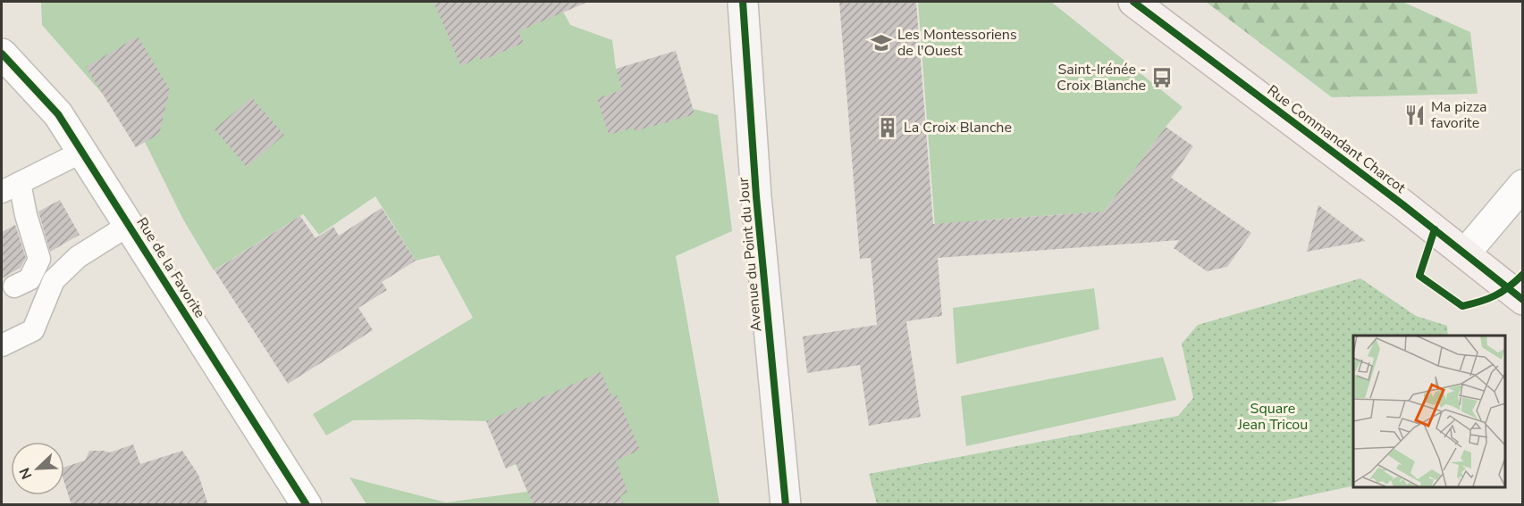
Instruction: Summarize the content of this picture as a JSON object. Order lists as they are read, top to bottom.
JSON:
{
  "streets": {
    "main road": ["Rue Commandant Charcot", "Avenue du Point du Jour"],
    "street": ["Rue de la Favorite"]
  },
  "parks": ["Square Jean Tricou"],
  "places": {
    "school or university": ["Les Montessoriens de l'Ouest"],
    "bus stop": ["Saint-Irénée - Croix Blanche"],
    "restaurant": ["Ma pizza favorite"],
    "building": ["La Croix Blanche"]
  },
  "north": "bottom left"
}
